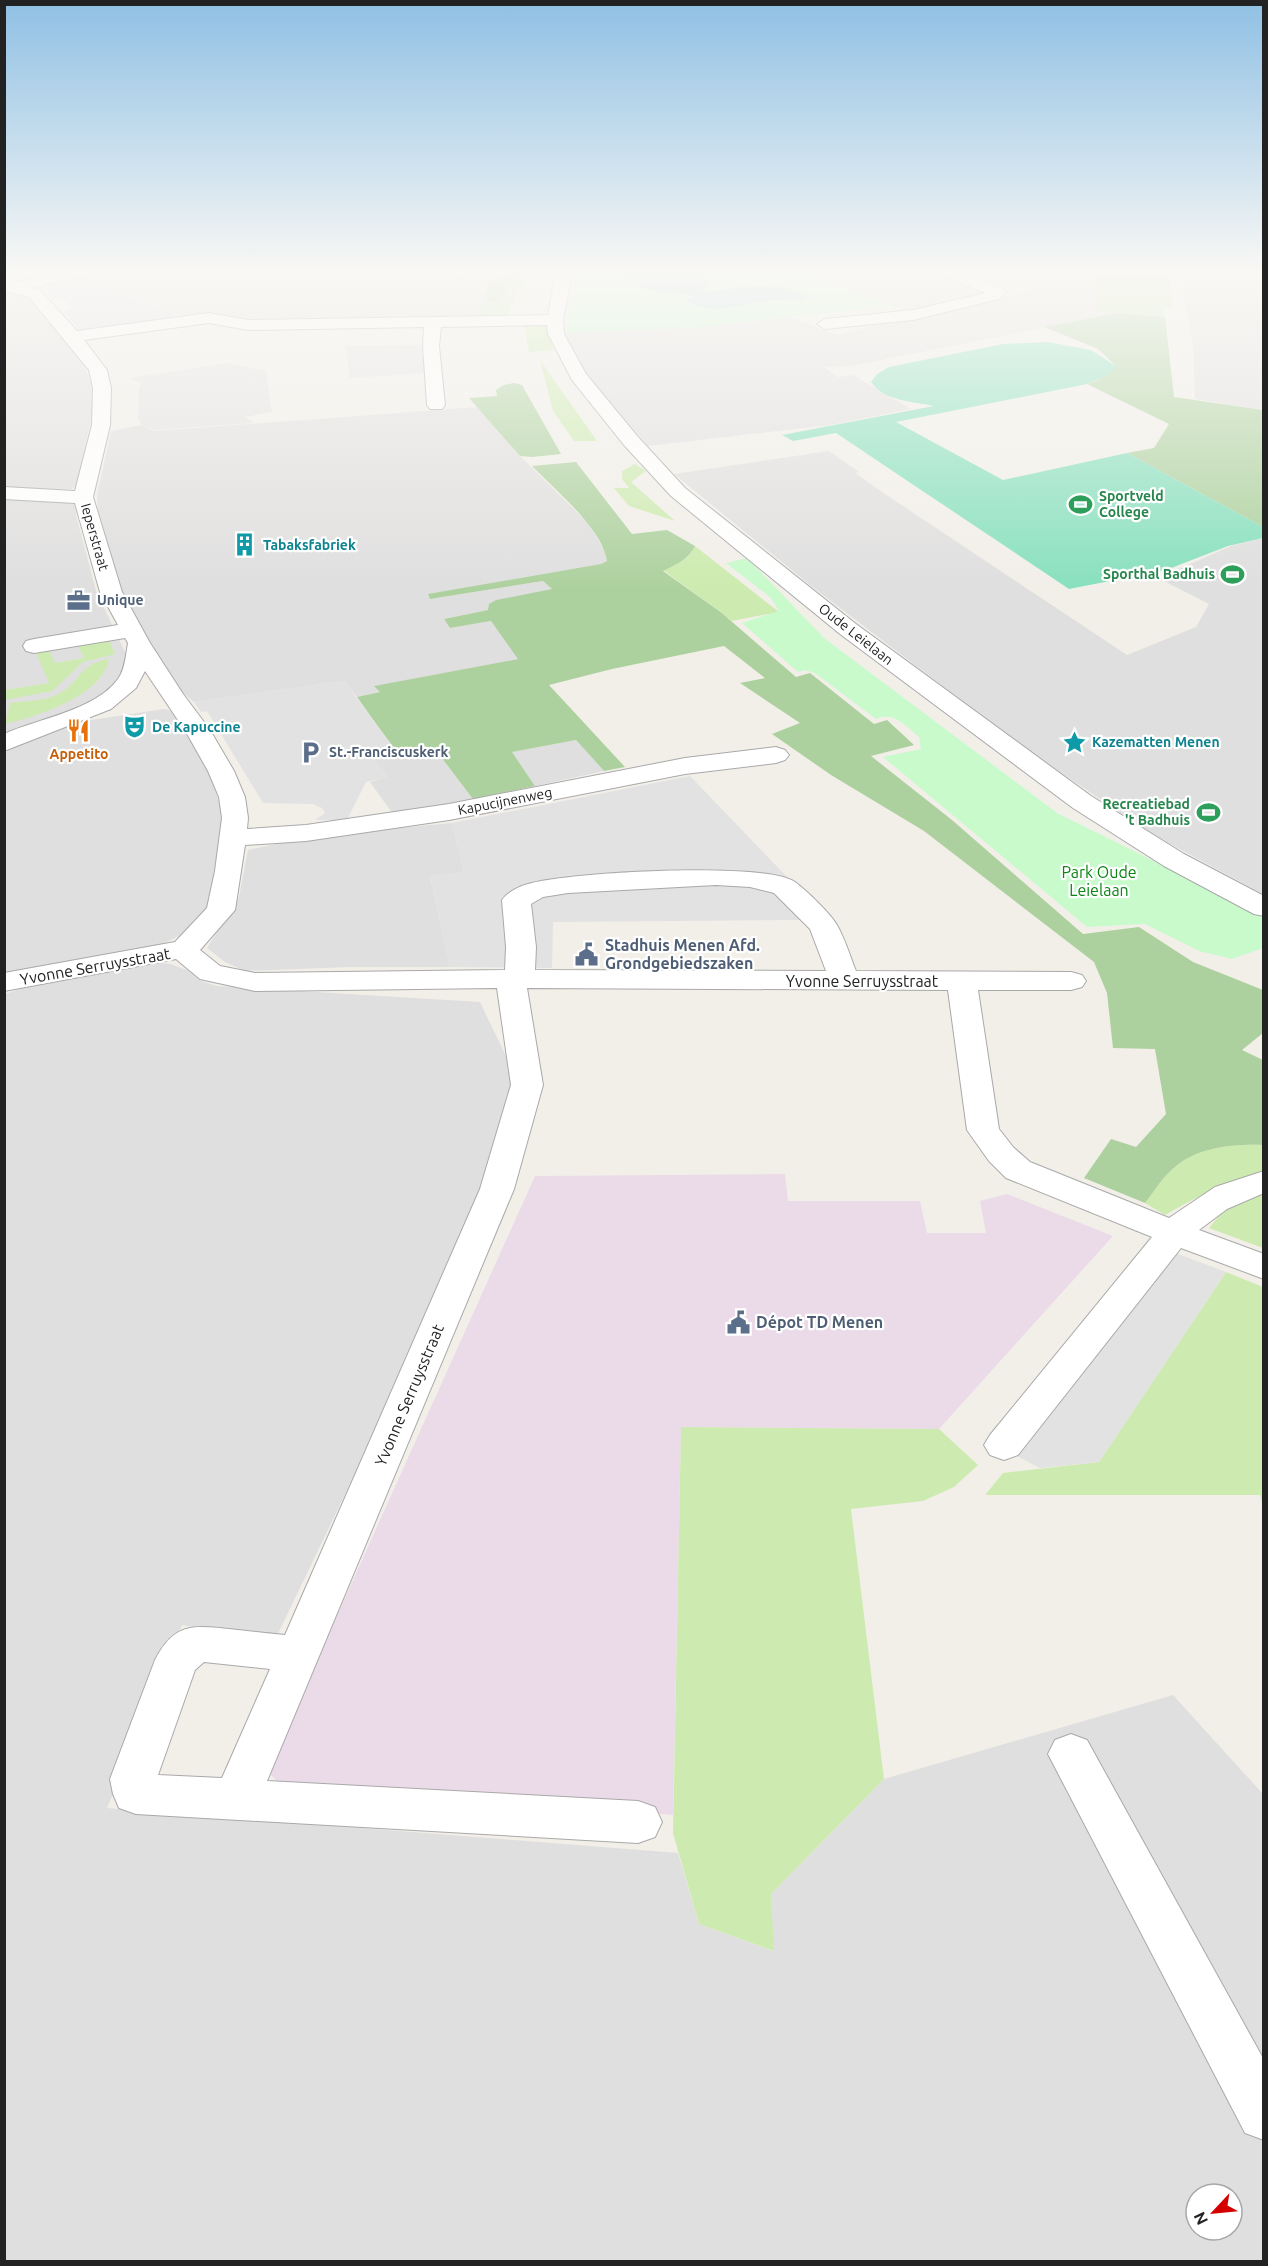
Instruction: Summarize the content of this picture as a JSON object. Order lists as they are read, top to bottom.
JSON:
{
  "streets": {
    "street": [
      "Ieperstraat",
      "Oude Leielaan",
      "Kapucijnenweg",
      "Yvonne Serruysstraat"
    ]
  },
  "crossings": [
    ["Ieperstraat", "Yvonne Serruysstraat"],
    ["Kapucijnenweg", "Yvonne Serruysstraat"]
  ],
  "parks": ["Park Oude Leielaan"],
  "places": {
    "sports": ["Sportveld College", "Sporthal Badhuis", "Recreatiebad 't Badhuis"],
    "building": ["Tabaksfabriek"],
    "office": ["Unique"],
    "theatre": ["De Kapuccine"],
    "restaurant": ["Appetito"],
    "place": ["Kazematten Menen"],
    "parking": ["St.-Franciscuskerk"],
    "public building": ["Stadhuis Menen Afd. Grondgebiedszaken", "Dépot TD Menen"]
  },
  "north": "bottom left"
}
